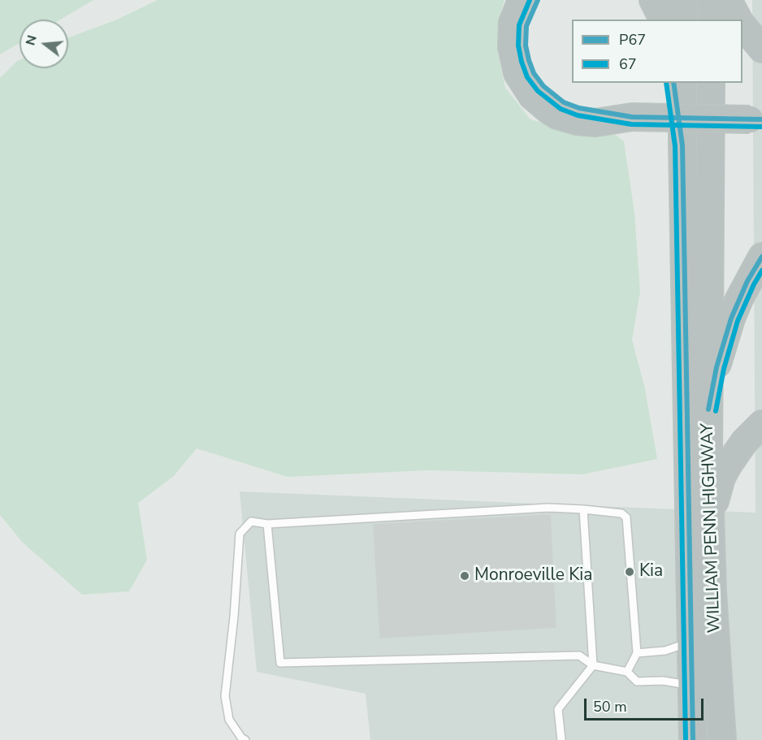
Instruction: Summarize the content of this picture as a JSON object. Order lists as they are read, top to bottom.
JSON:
{
  "streets": {
    "highway": ["WILLIAM PENN HIGHWAY"]
  },
  "places": ["Kia", "Monroeville Kia"],
  "lines": ["transit line P67", "transit line 67"],
  "legend": ["P67", "67"],
  "scale_bar": "50 m",
  "north": "left"
}
